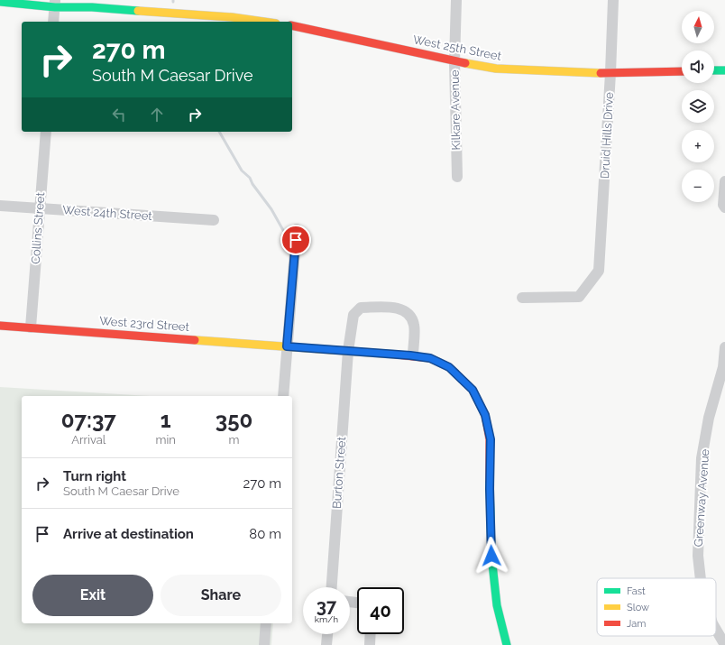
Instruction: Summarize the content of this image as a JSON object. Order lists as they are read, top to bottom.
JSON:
{
  "streets": {
    "street": [
      "West 25th Street",
      "Kilkare Avenue",
      "Druid Hills Drive",
      "West 24th Street",
      "Collins Street",
      "West 23rd Street",
      "Burton Street",
      "Greenway Avenue"
    ]
  },
  "crossings": [
    ["West 25th Street", "Kilkare Avenue"],
    ["West 25th Street", "Druid Hills Drive"],
    ["West 24th Street", "Collins Street"],
    ["Collins Street", "West 23rd Street"],
    ["West 23rd Street", "Burton Street"]
  ],
  "legend": ["Fast", "Slow", "Jam"],
  "north": "top",
  "page": {
    "map_buttons": ["+", "−"],
    "turn": ["270 m", "South M Caesar Drive"],
    "eta": [
      "07:37",
      "Arrival",
      "1",
      "min",
      "350",
      "m"
    ],
    "list": [
      {
        "name": "Turn right",
        "note": "South M Caesar Drive",
        "value": "270 m"
      },
      {
        "name": "Arrive at destination",
        "value": "80 m"
      }
    ],
    "buttons": ["Exit", "Share"],
    "speed": "37 km/h",
    "limit": "40"
  }
}
